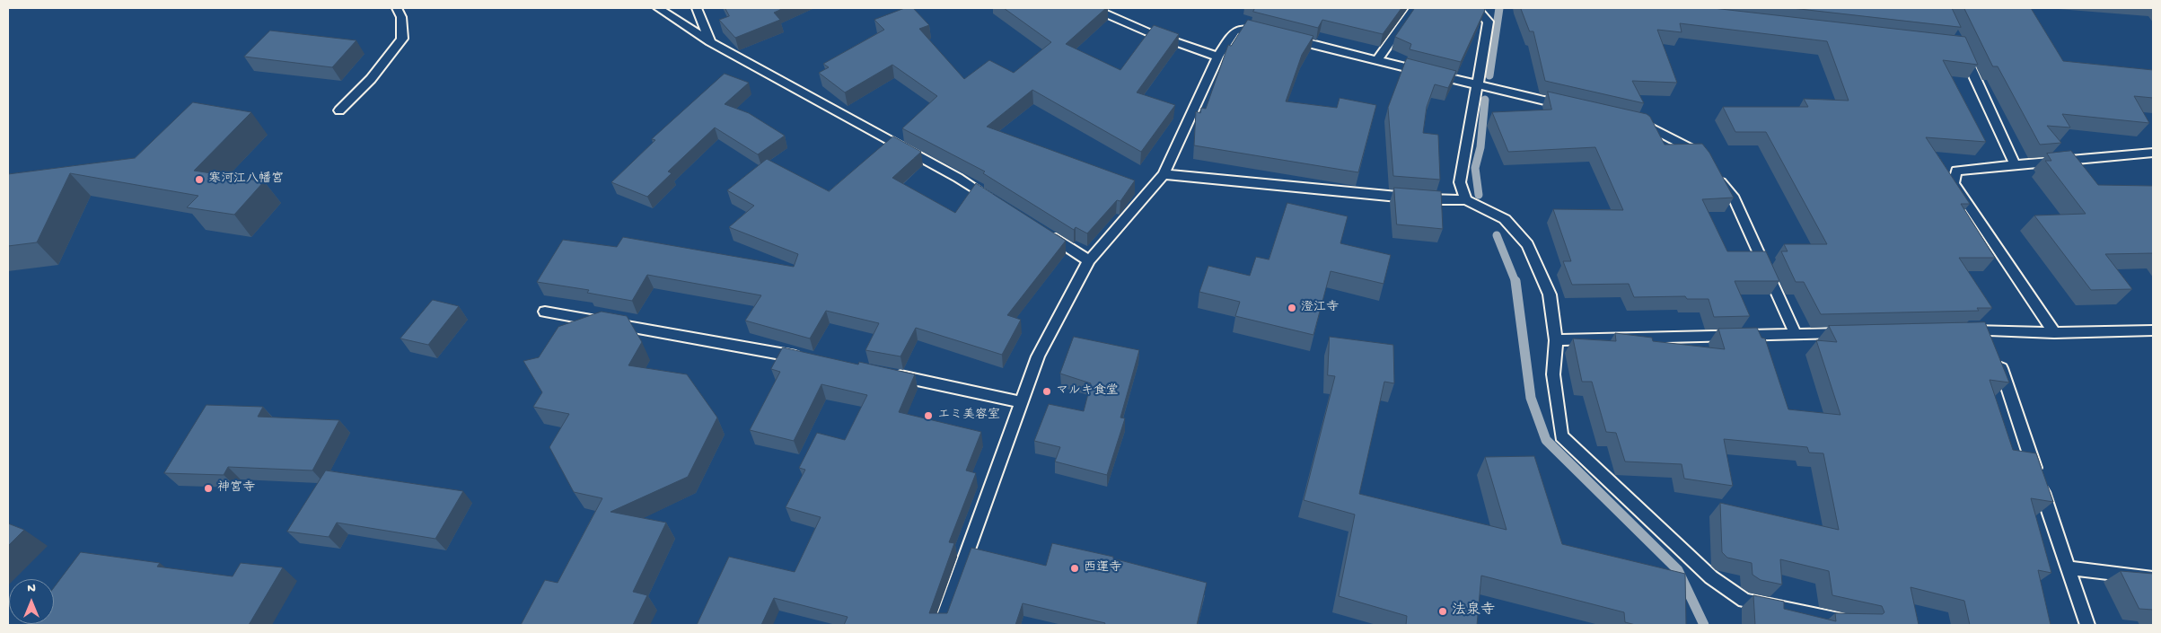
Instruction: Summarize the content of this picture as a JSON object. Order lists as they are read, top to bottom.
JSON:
{
  "places": [
    "寒河江八幡宮",
    "澄江寺",
    "マルキ食堂",
    "エミ美容室",
    "神宮寺",
    "西運寺",
    "法泉寺"
  ],
  "north": "top"
}
